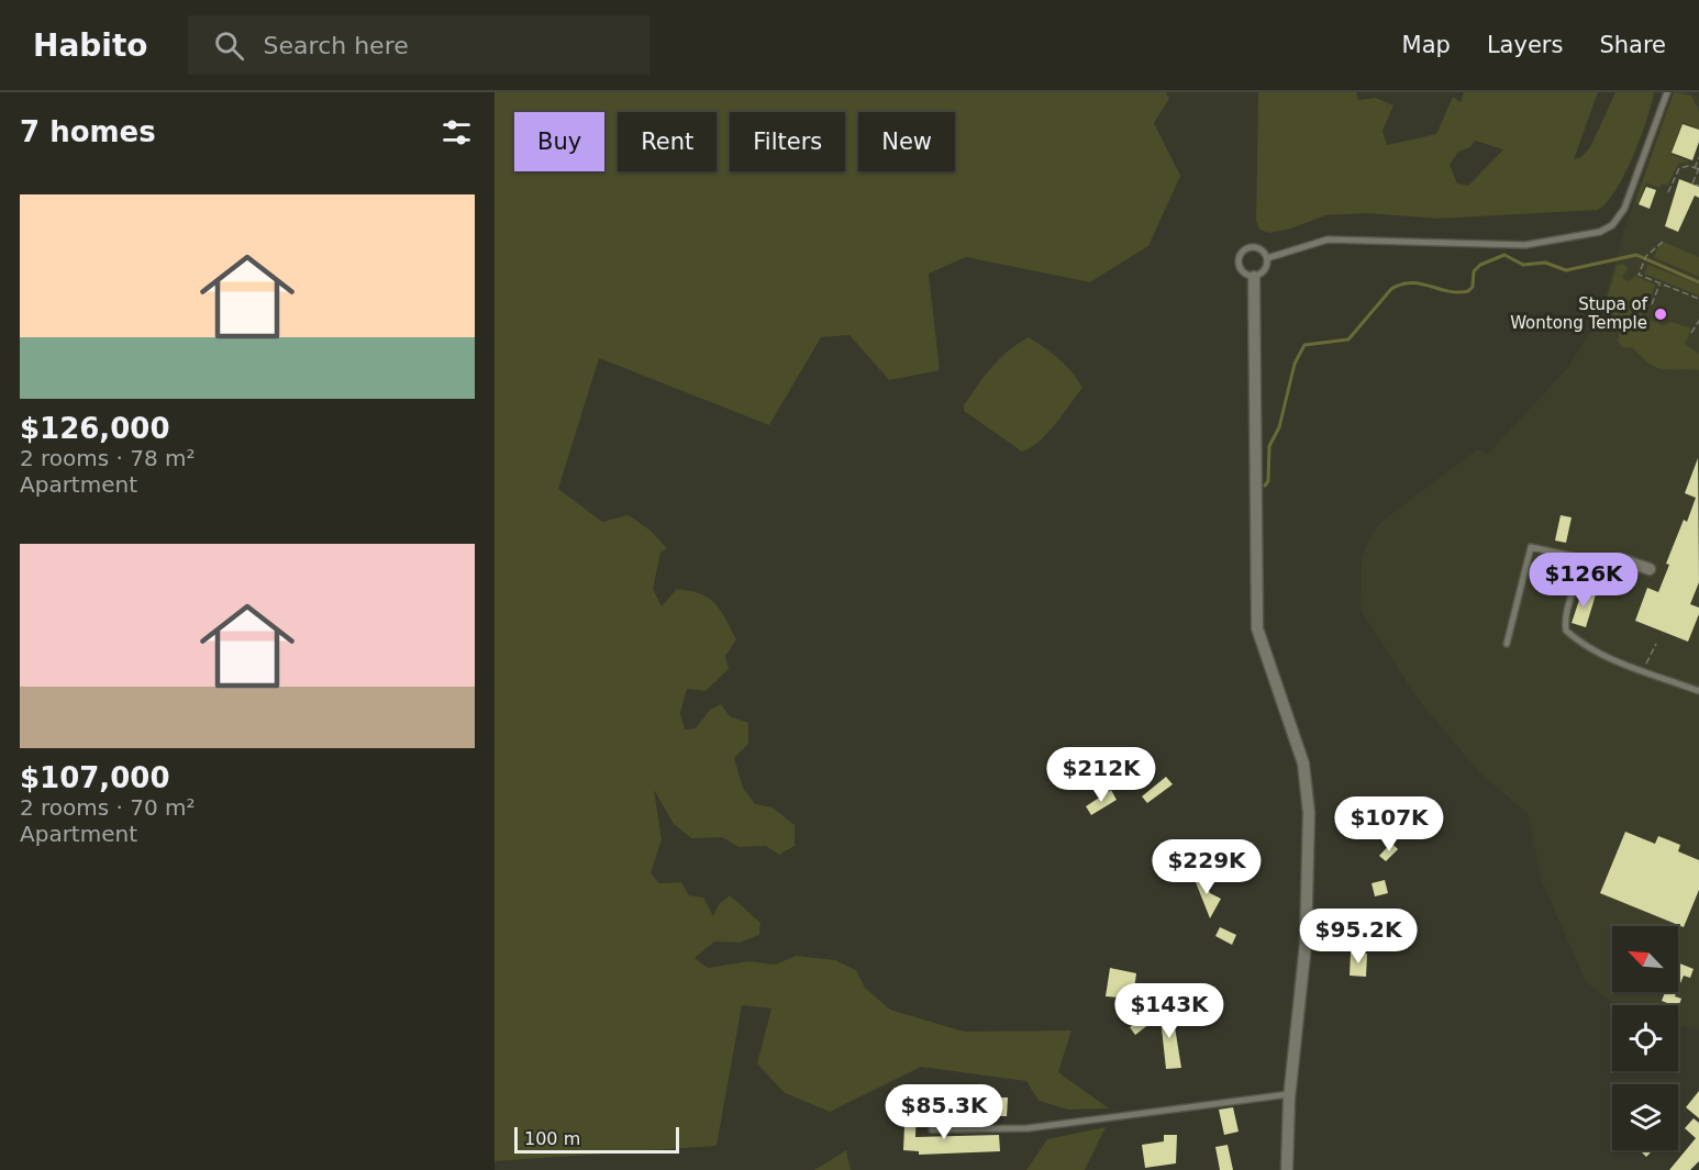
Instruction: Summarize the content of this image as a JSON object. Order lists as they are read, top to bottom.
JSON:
{
  "places": ["Stupa of Wontong Temple"],
  "scale_bar": "100 m",
  "north": "top left",
  "page": {
    "header": "Habito",
    "search": "Search here",
    "nav": ["Map", "Layers", "Share"],
    "heading": "7 homes",
    "chip": [
      "Buy",
      "Rent",
      "Filters",
      "New"
    ],
    "list": [
      {
        "name": "$126,000",
        "note": "2 rooms · 78 m² · Apartment"
      },
      {
        "name": "$107,000",
        "note": "2 rooms · 70 m² · Apartment"
      }
    ],
    "price": [
      "$126K",
      "$212K",
      "$107K",
      "$229K",
      "$95.2K",
      "$143K",
      "$85.3K"
    ],
    "scale": "100 m"
  }
}
